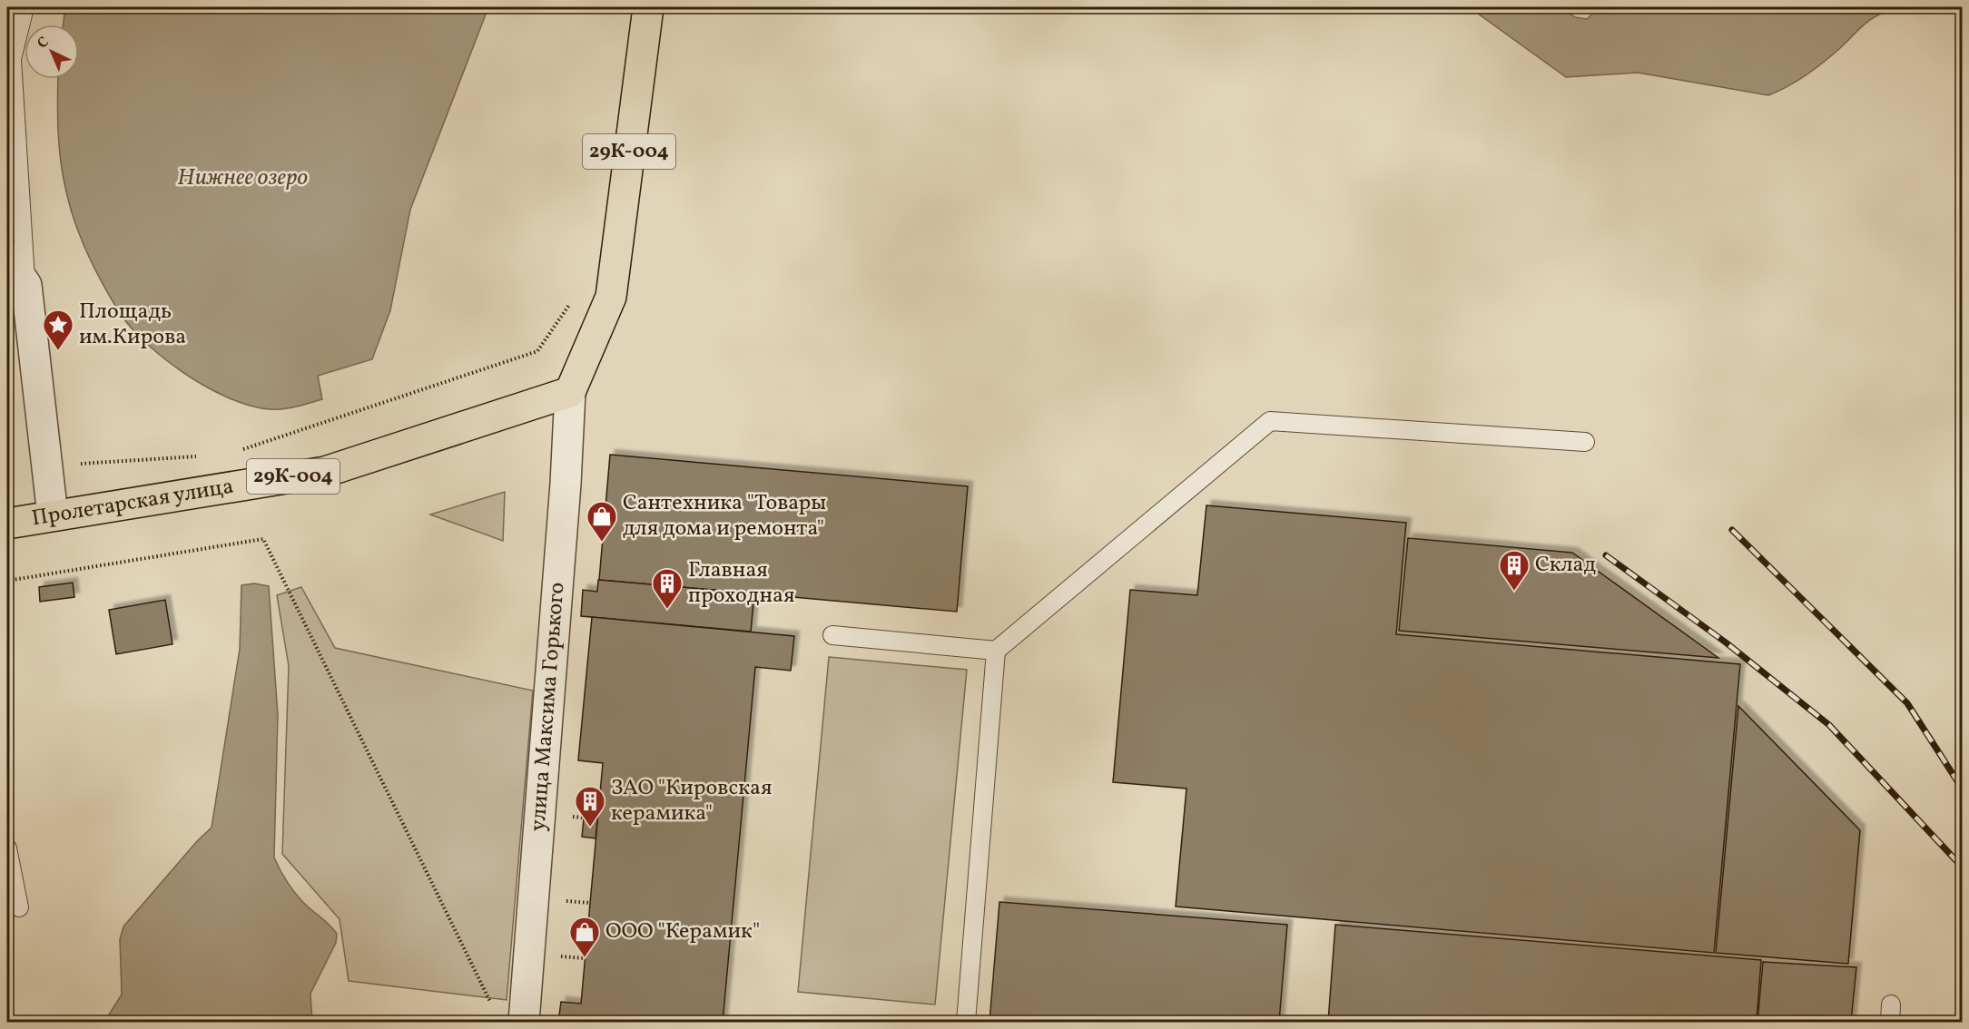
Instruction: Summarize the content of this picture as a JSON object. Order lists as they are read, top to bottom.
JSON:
{
  "streets": {
    "main road": ["29К-004", "Пролетарская улица"],
    "street": ["улица Максима Горького"]
  },
  "crossings": [
    ["29К-004", "Пролетарская улица"],
    ["29К-004", "улица Максима Горького"],
    ["Пролетарская улица", "улица Максима Горького"]
  ],
  "water": ["Нижнее озеро"],
  "places": {
    "place": ["Площадь им.Кирова"],
    "shop": ["Сантехника \"Товары для дома и ремонта\"", "ООО \"Керамик\""],
    "building": ["Склад", "Главная проходная", "ЗАО \"Кировская керамика\""]
  },
  "north": "top left"
}
